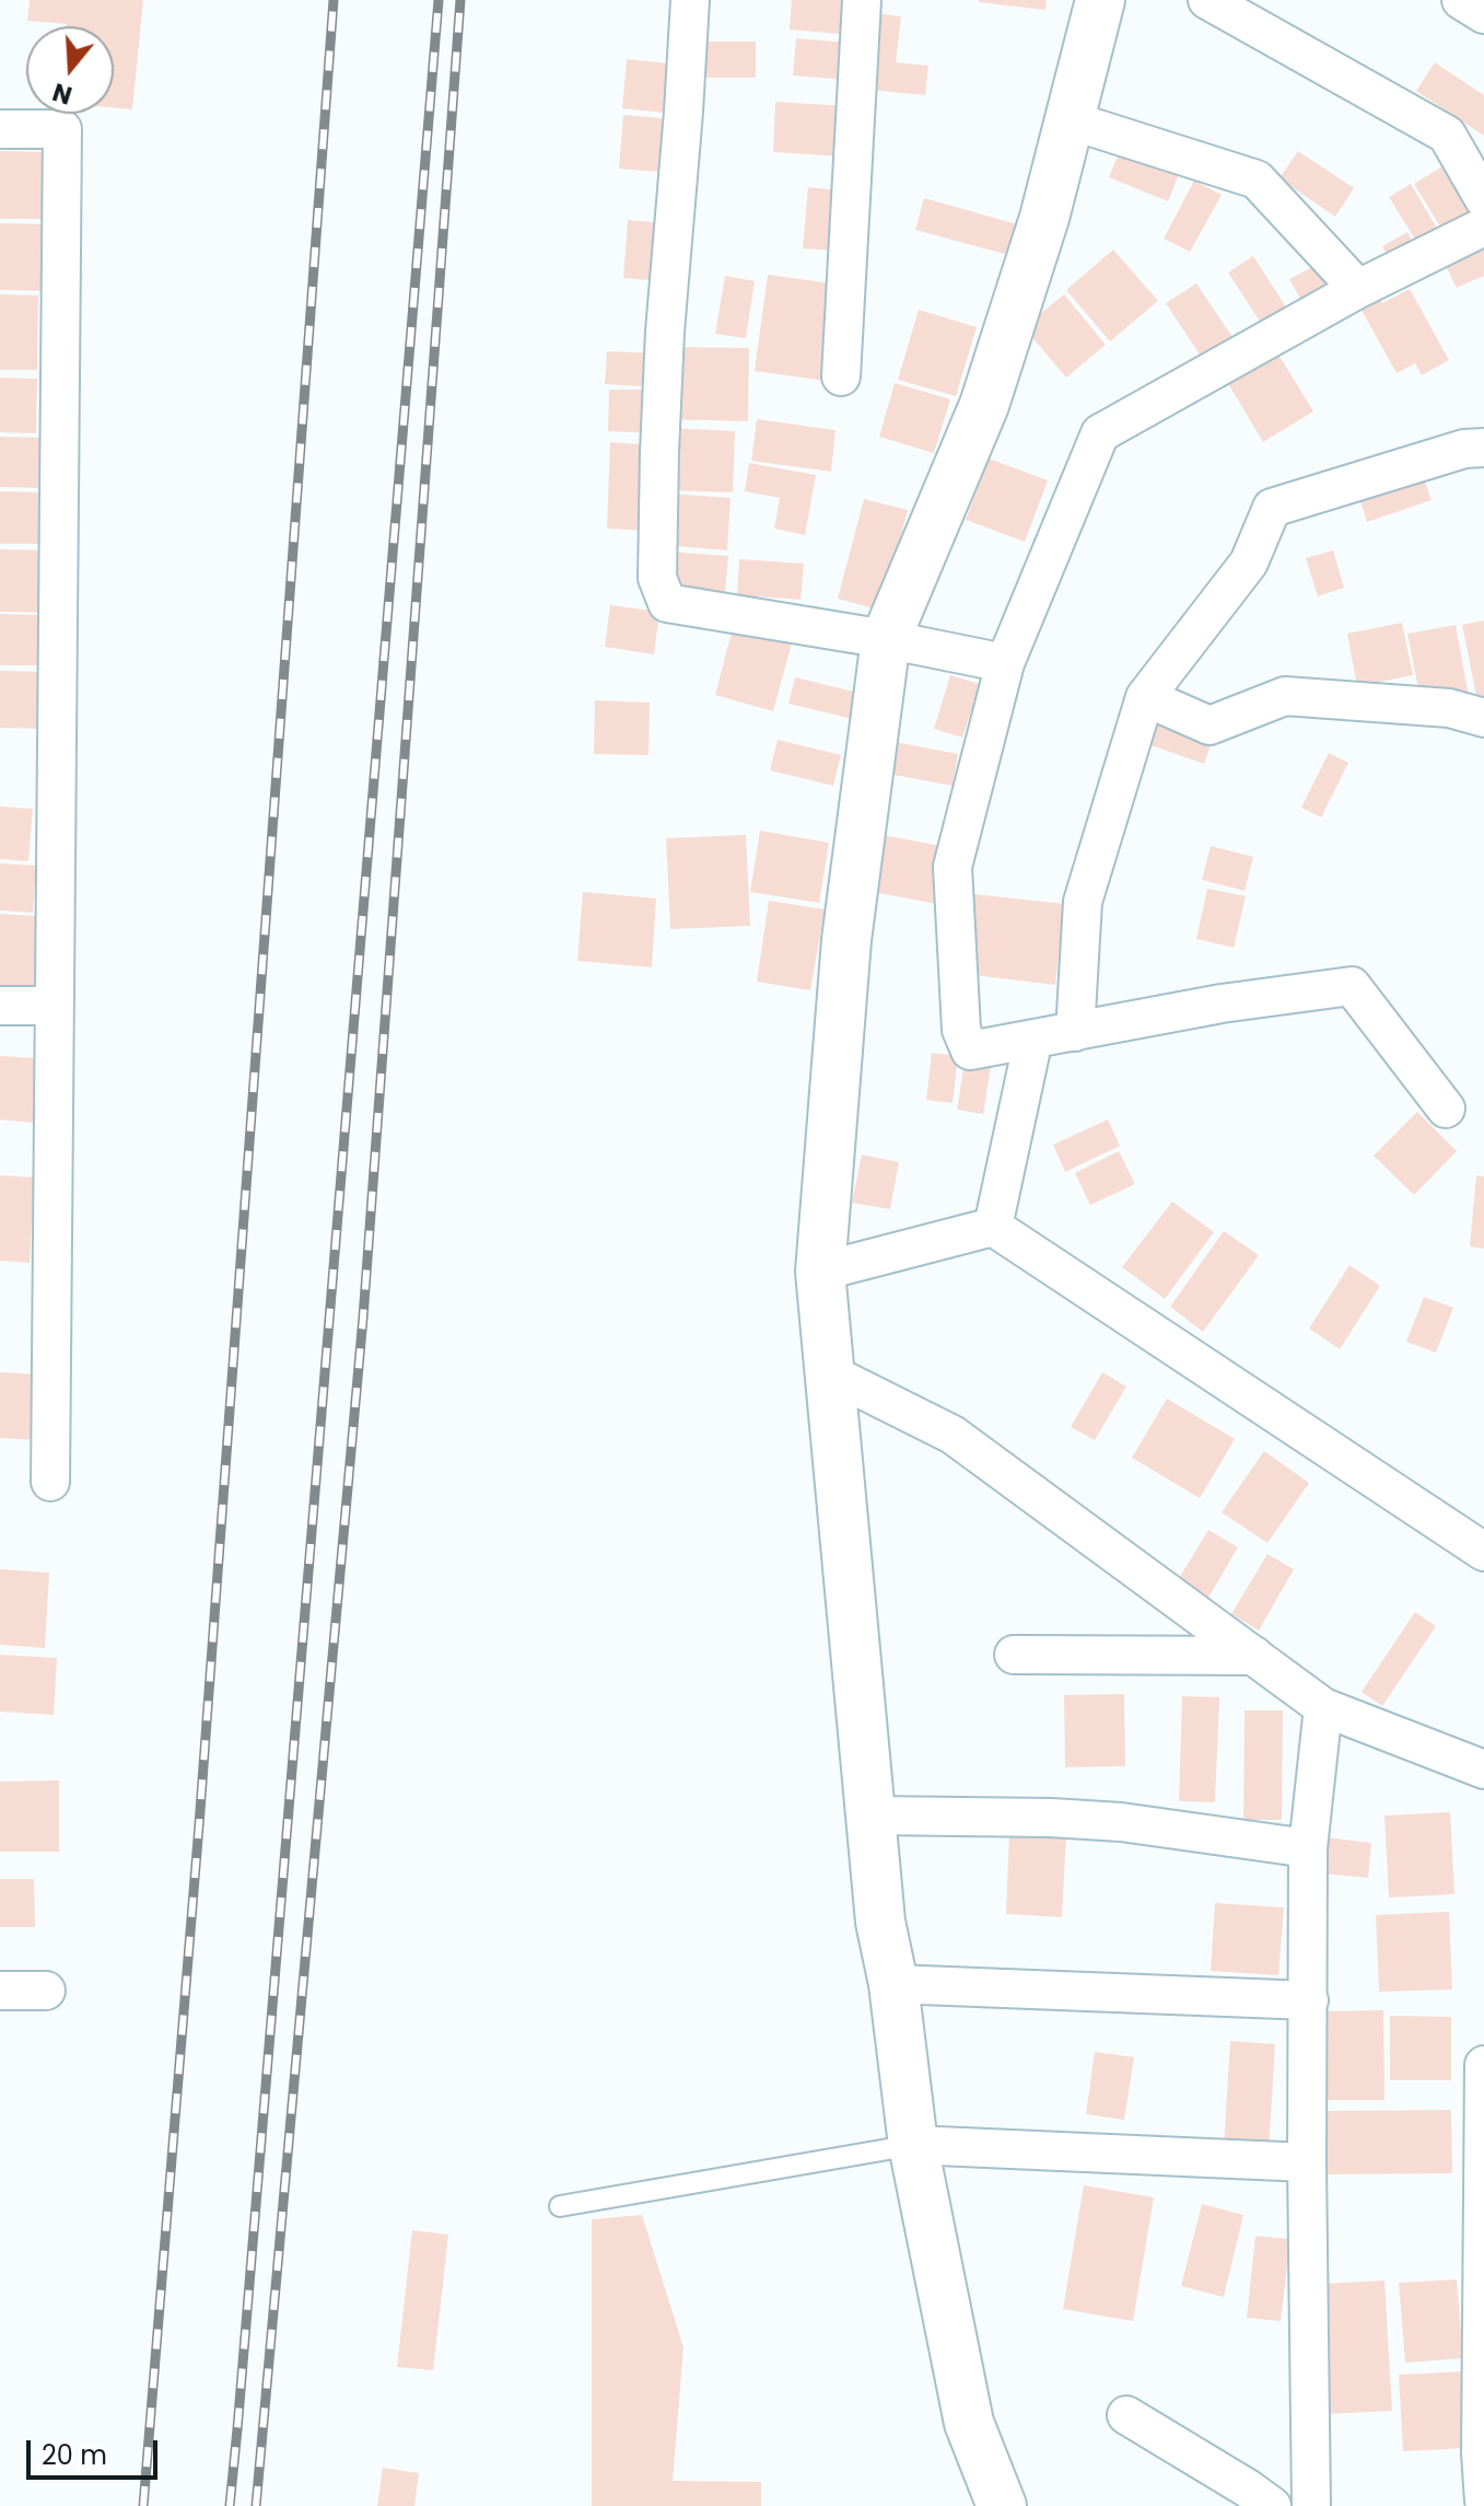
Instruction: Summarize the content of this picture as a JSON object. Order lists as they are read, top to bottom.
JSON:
{
  "scale_bar": "20 m",
  "north": "bottom"
}
